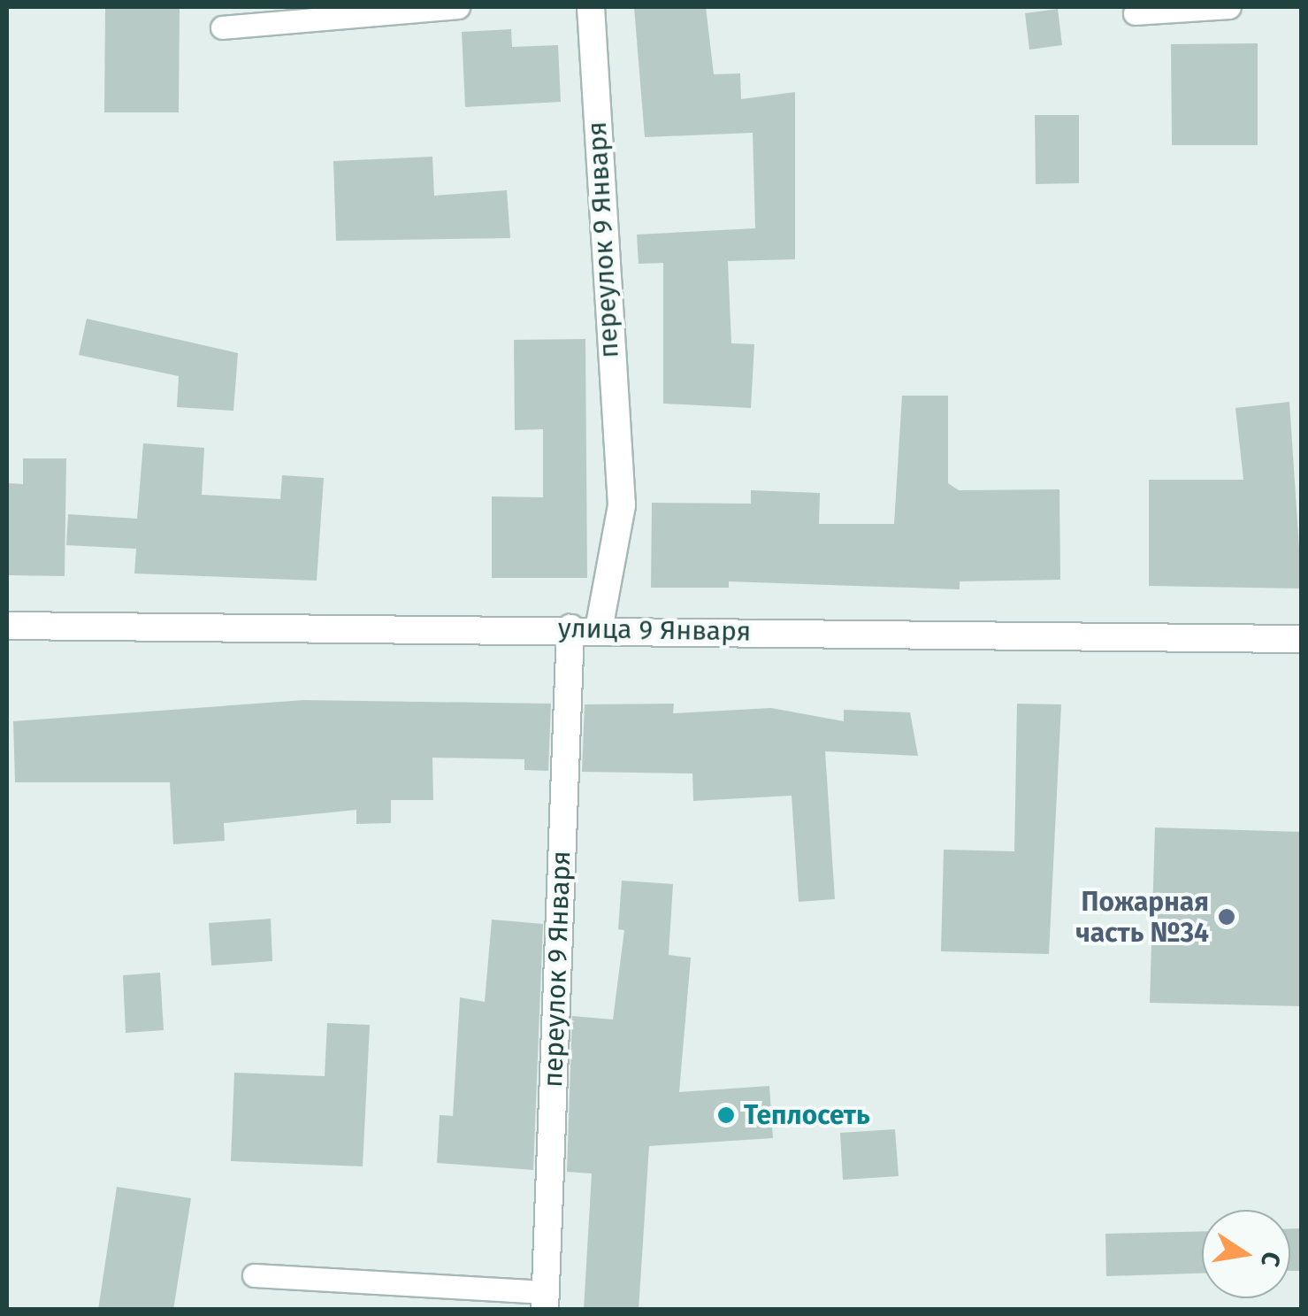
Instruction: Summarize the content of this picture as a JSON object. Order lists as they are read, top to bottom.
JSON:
{
  "streets": {
    "street": ["переулок 9 Января", "улица 9 Января"]
  },
  "crossings": [
    ["переулок 9 Января", "улица 9 Января"]
  ],
  "places": ["Пожарная часть №34", "Теплосеть"],
  "north": "right"
}
